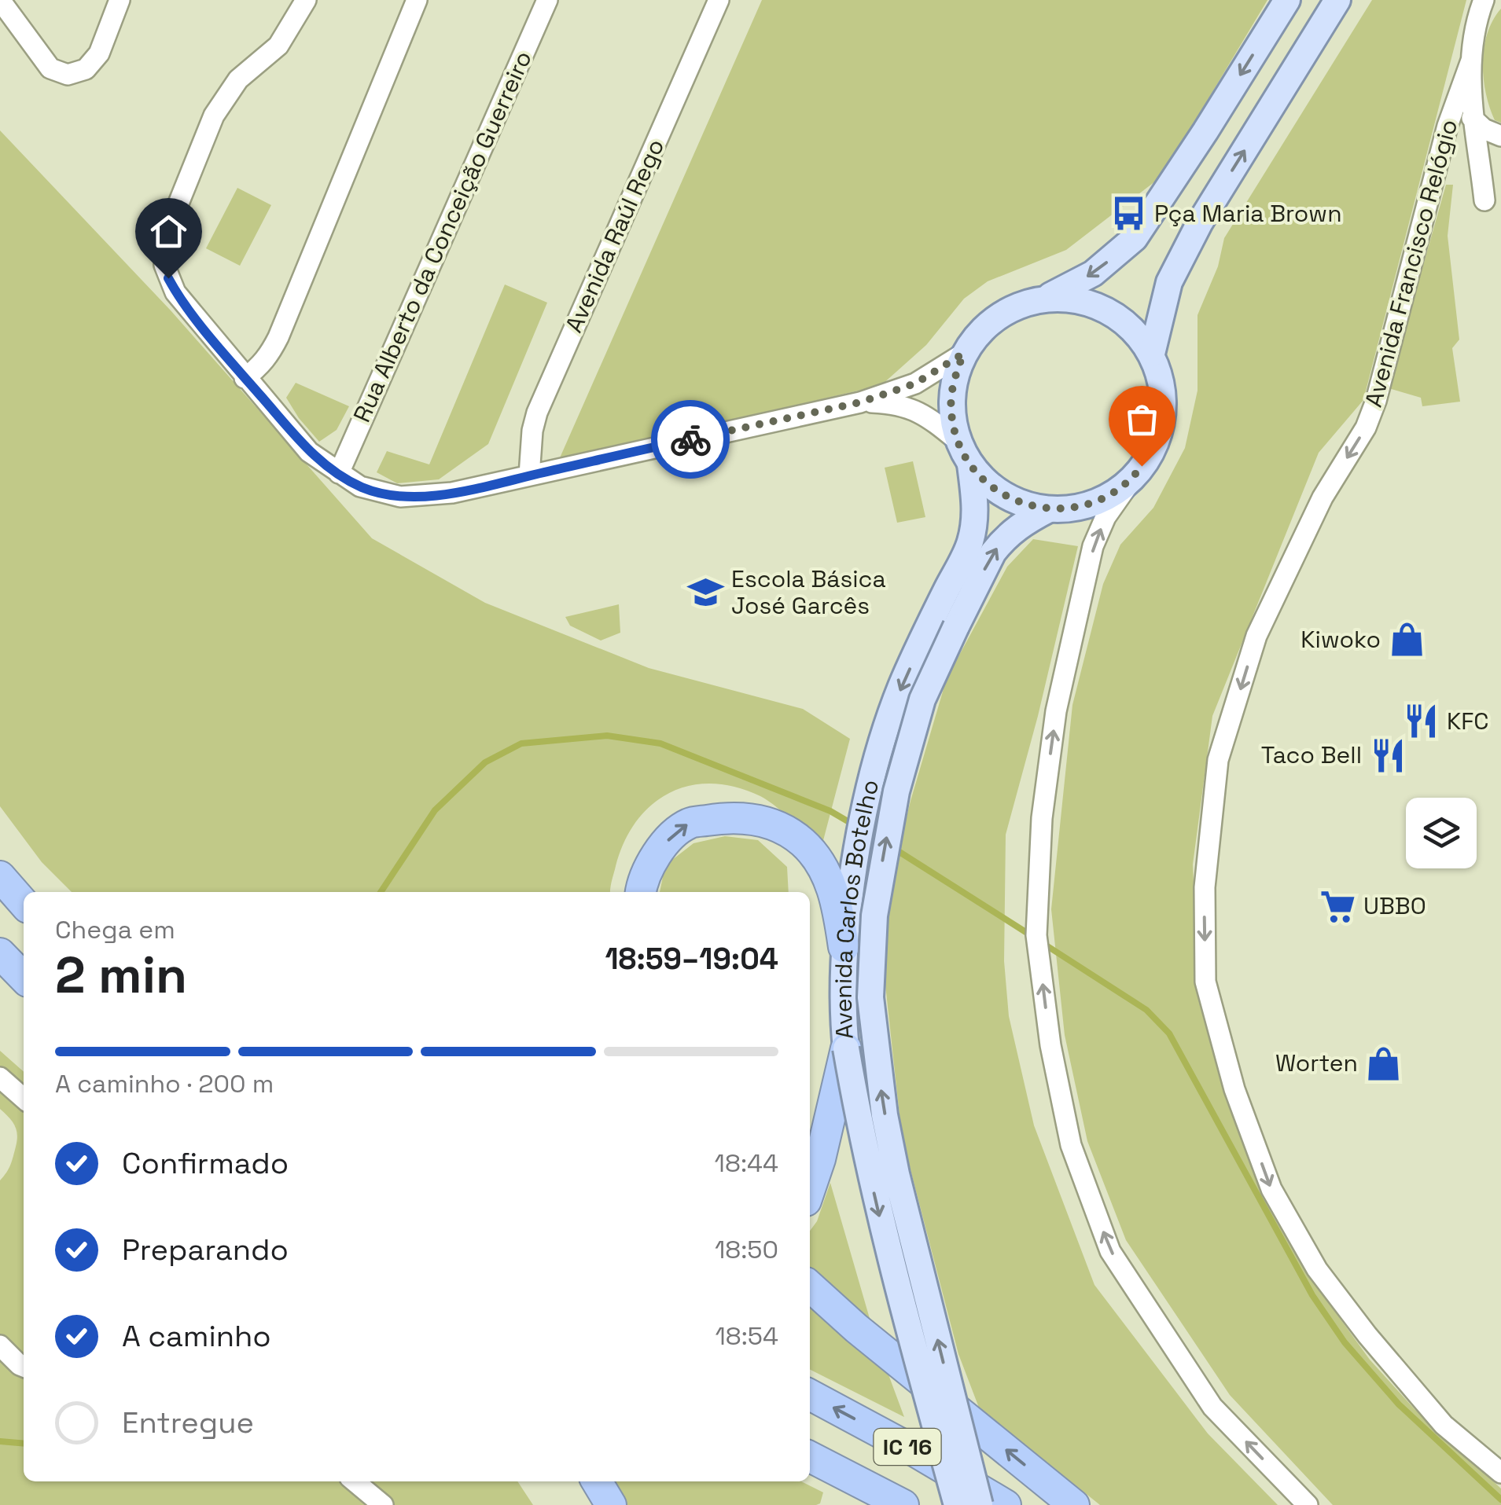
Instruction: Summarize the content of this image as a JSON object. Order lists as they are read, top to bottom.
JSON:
{
  "streets": {
    "highway": ["IC 16"],
    "main road": ["Avenida Carlos Botelho"],
    "street": ["Avenida Raúl Rego", "Rua Alberto da Conceição Guerreiro", "Avenida Francisco Relógio"]
  },
  "places": {
    "bus stop": ["Pça Maria Brown"],
    "school or university": ["Escola Básica José Garcês"],
    "shop": ["Kiwoko", "Worten"],
    "restaurant": ["KFC", "Taco Bell"],
    "supermarket": ["UBBO"]
  },
  "page": {
    "heading": ["2 min", "Chega em", "18:59–19:04"],
    "bar": "A caminho · 200 m",
    "list": [
      ["Confirmado", "18:44"],
      ["Preparando", "18:50"],
      ["A caminho", "18:54"],
      "Entregue"
    ]
  }
}
